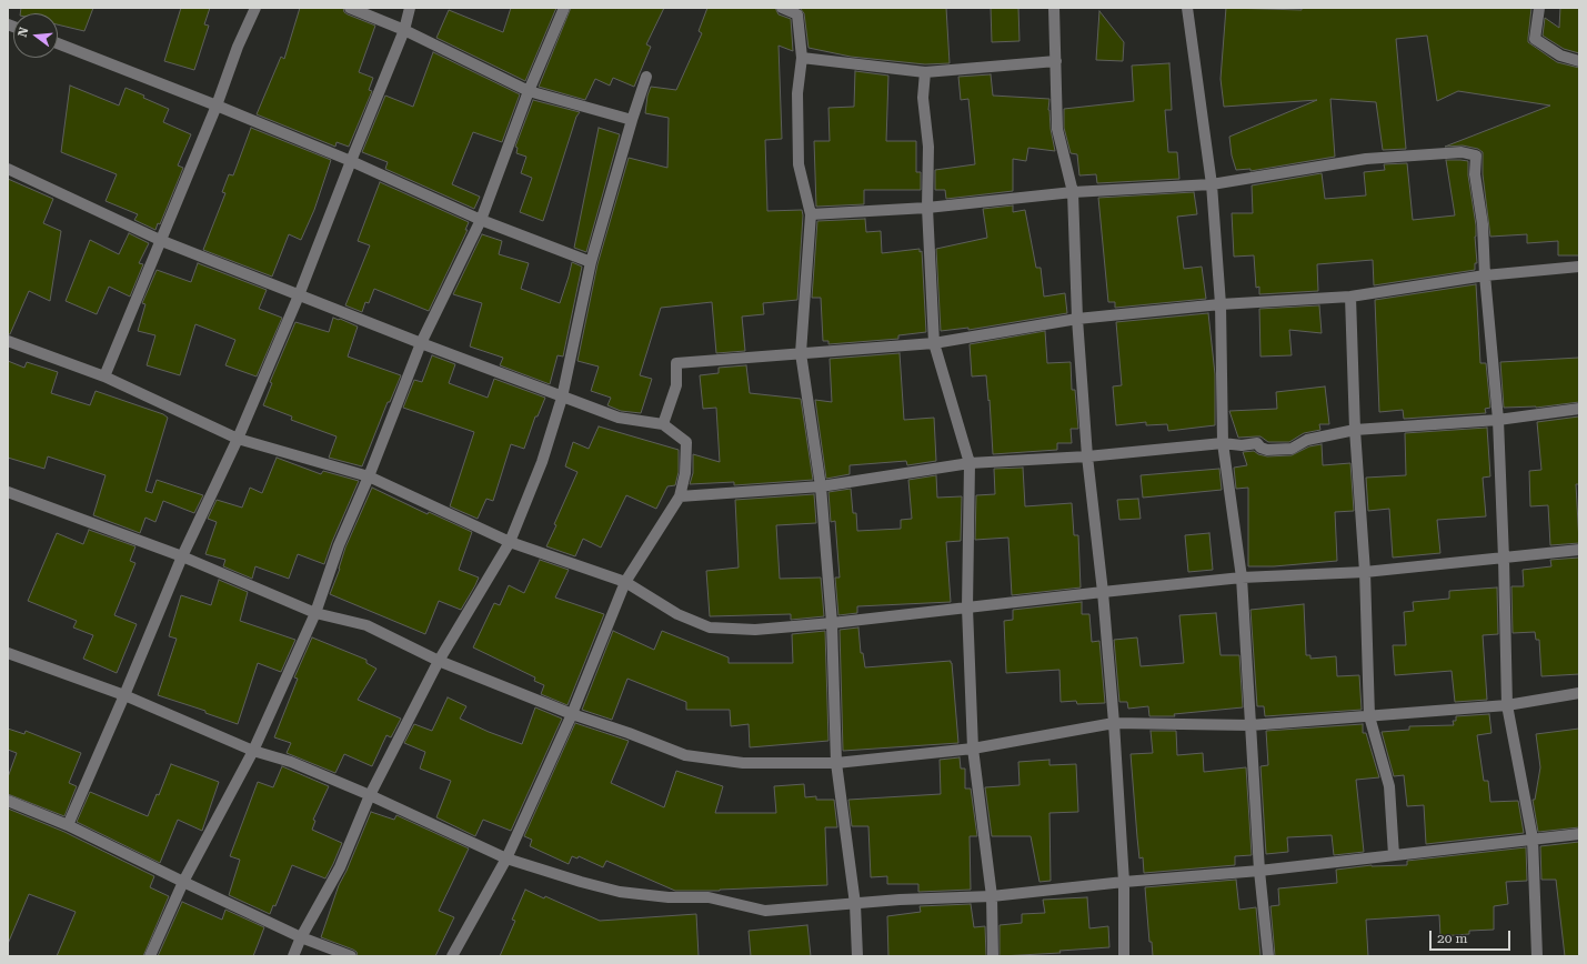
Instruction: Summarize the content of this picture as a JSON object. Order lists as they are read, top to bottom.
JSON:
{
  "scale_bar": "20 m",
  "north": "left"
}
